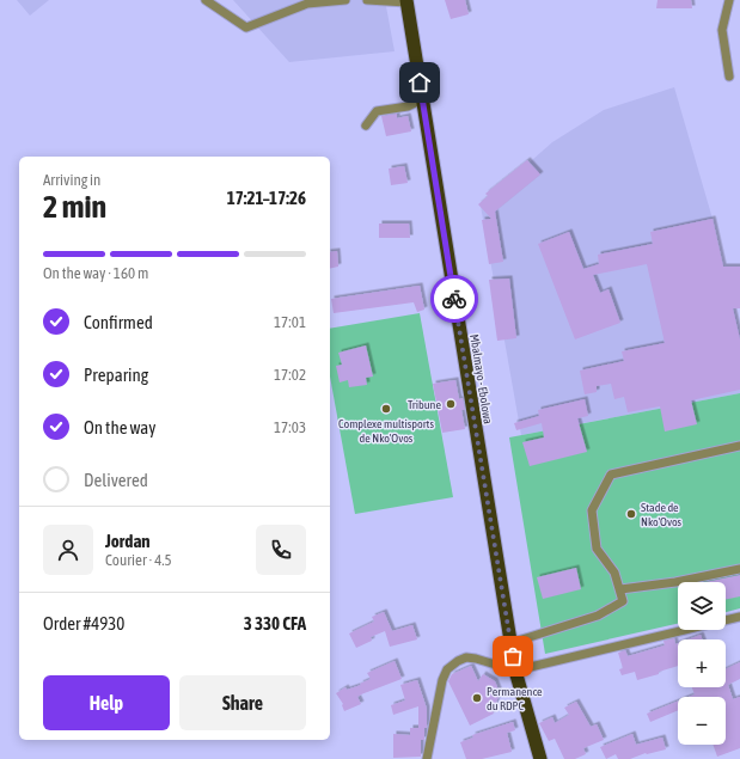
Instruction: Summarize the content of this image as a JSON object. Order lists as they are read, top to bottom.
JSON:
{
  "streets": {
    "highway": ["Mbalmayo - Ebolowa"]
  },
  "places": [
    "Tribune",
    "Complexe multisports de Nko'Ovos",
    "Stade de Nko'Ovos",
    "Permanence du RDPC"
  ],
  "page": {
    "heading": ["2 min", "Arriving in", "17:21–17:26"],
    "panel": [
      "Jordan",
      "Courier · 4.5",
      "Order #4930",
      "3 330 CFA"
    ],
    "bar": "On the way · 160 m",
    "list": [
      ["Confirmed", "17:01"],
      ["Preparing", "17:02"],
      ["On the way", "17:03"],
      "Delivered"
    ],
    "map_buttons": ["+", "−"],
    "buttons": ["Help", "Share"]
  }
}
